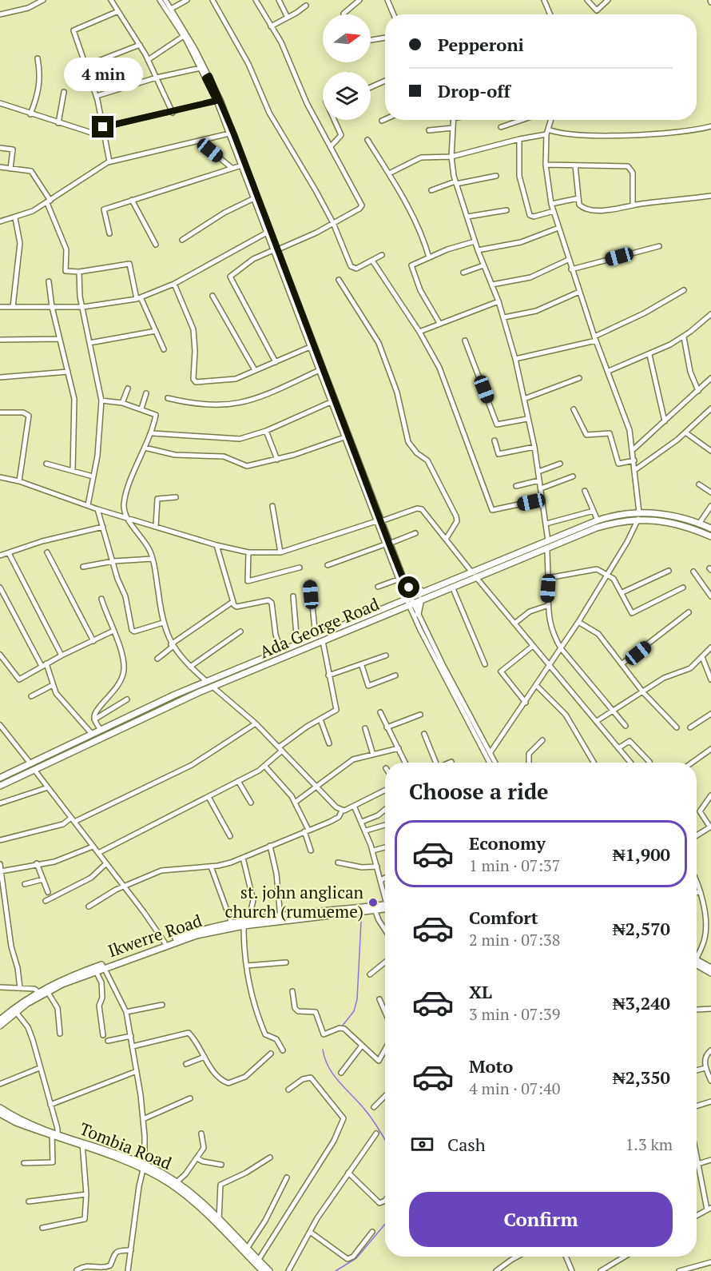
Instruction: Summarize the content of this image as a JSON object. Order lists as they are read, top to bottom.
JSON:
{
  "streets": {
    "main road": ["Ada George Road", "Ikwerre Road", "Tombia Road"]
  },
  "places": ["st. john anglican church (rumueme)"],
  "north": "right",
  "page": {
    "banner": ["Pepperoni", "Drop-off"],
    "bubble": "4 min",
    "heading": "Choose a ride",
    "list": [
      {
        "name": "Economy",
        "note": "1 min · 07:37",
        "value": "₦1,900"
      },
      {
        "name": "Comfort",
        "note": "2 min · 07:38",
        "value": "₦2,570"
      },
      {
        "name": "XL",
        "note": "3 min · 07:39",
        "value": "₦3,240"
      },
      {
        "name": "Moto",
        "note": "4 min · 07:40",
        "value": "₦2,350"
      }
    ],
    "pay": ["Cash", "1.3 km"],
    "buttons": "Confirm"
  }
}
